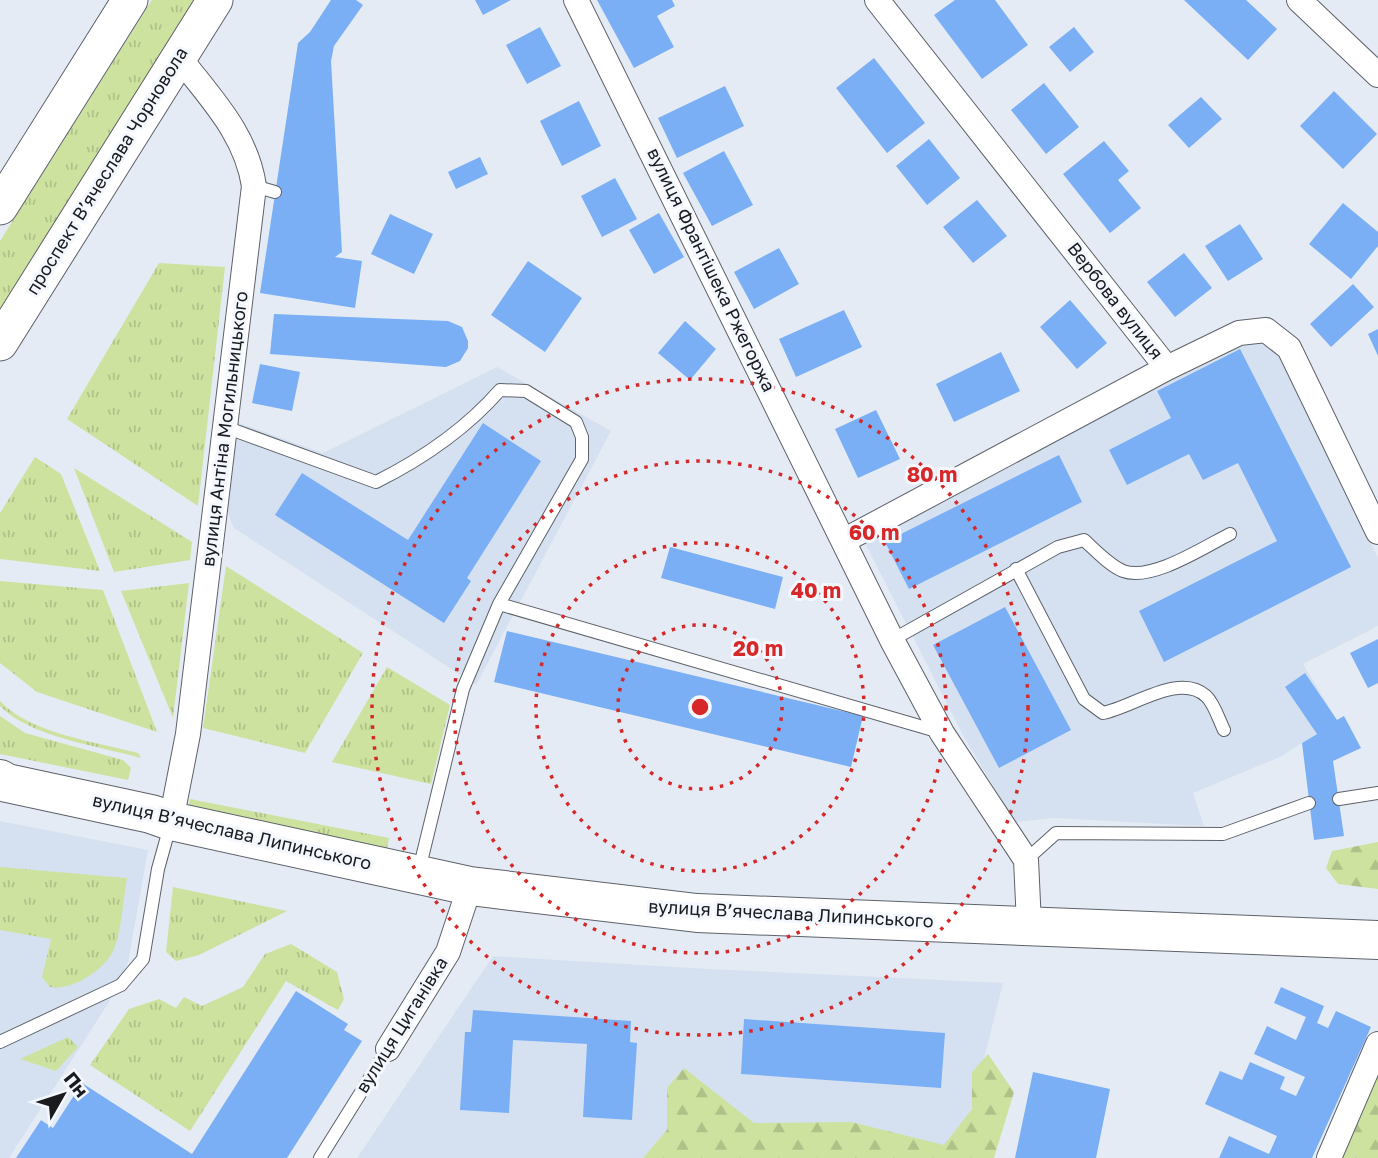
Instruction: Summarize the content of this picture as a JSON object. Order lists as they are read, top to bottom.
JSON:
{
  "streets": {
    "main road": ["проспект Вʼячеслава Чорновола", "вулиця Вʼячеслава Липинського"],
    "street": [
      "вулиця Франтішека Ржегоржа",
      "Вербова вулиця",
      "вулиця Антіна Могильницького",
      "вулиця Циганівка"
    ]
  },
  "crossings": [
    ["проспект Вʼячеслава Чорновола", "вулиця Антіна Могильницького"],
    ["вулиця Антіна Могильницького", "вулиця Вʼячеслава Липинського"],
    ["вулиця Вʼячеслава Липинського", "вулиця Циганівка"]
  ],
  "north": "top right",
  "rings": [
    "80 m",
    "60 m",
    "40 m",
    "20 m"
  ]
}
